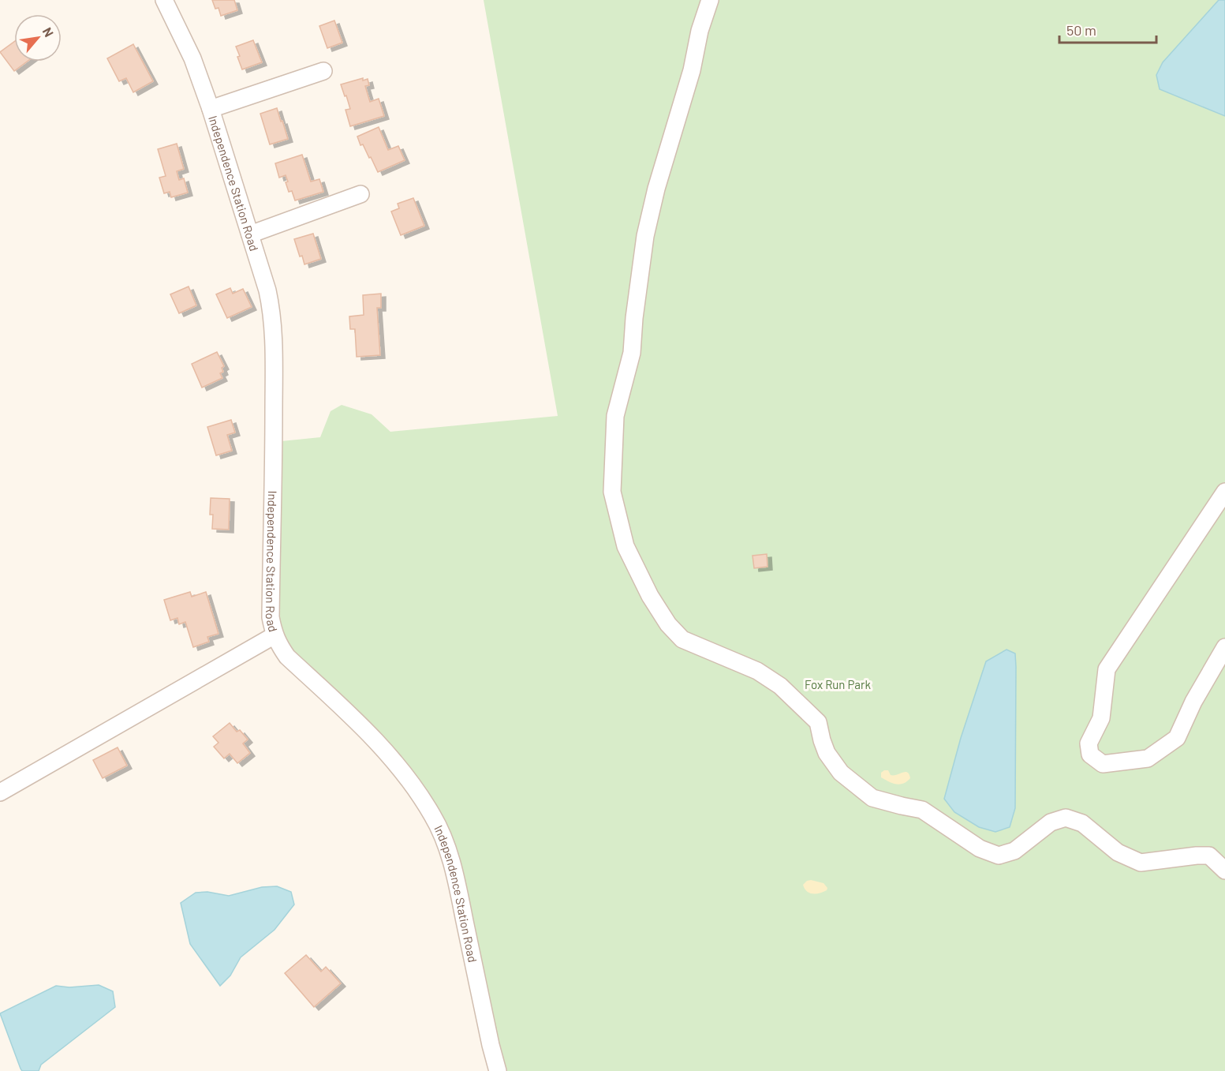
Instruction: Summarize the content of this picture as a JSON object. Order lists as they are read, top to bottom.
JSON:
{
  "streets": {
    "street": ["Independence Station Road"]
  },
  "parks": ["Fox Run Park"],
  "scale_bar": "50 m",
  "north": "top right"
}
